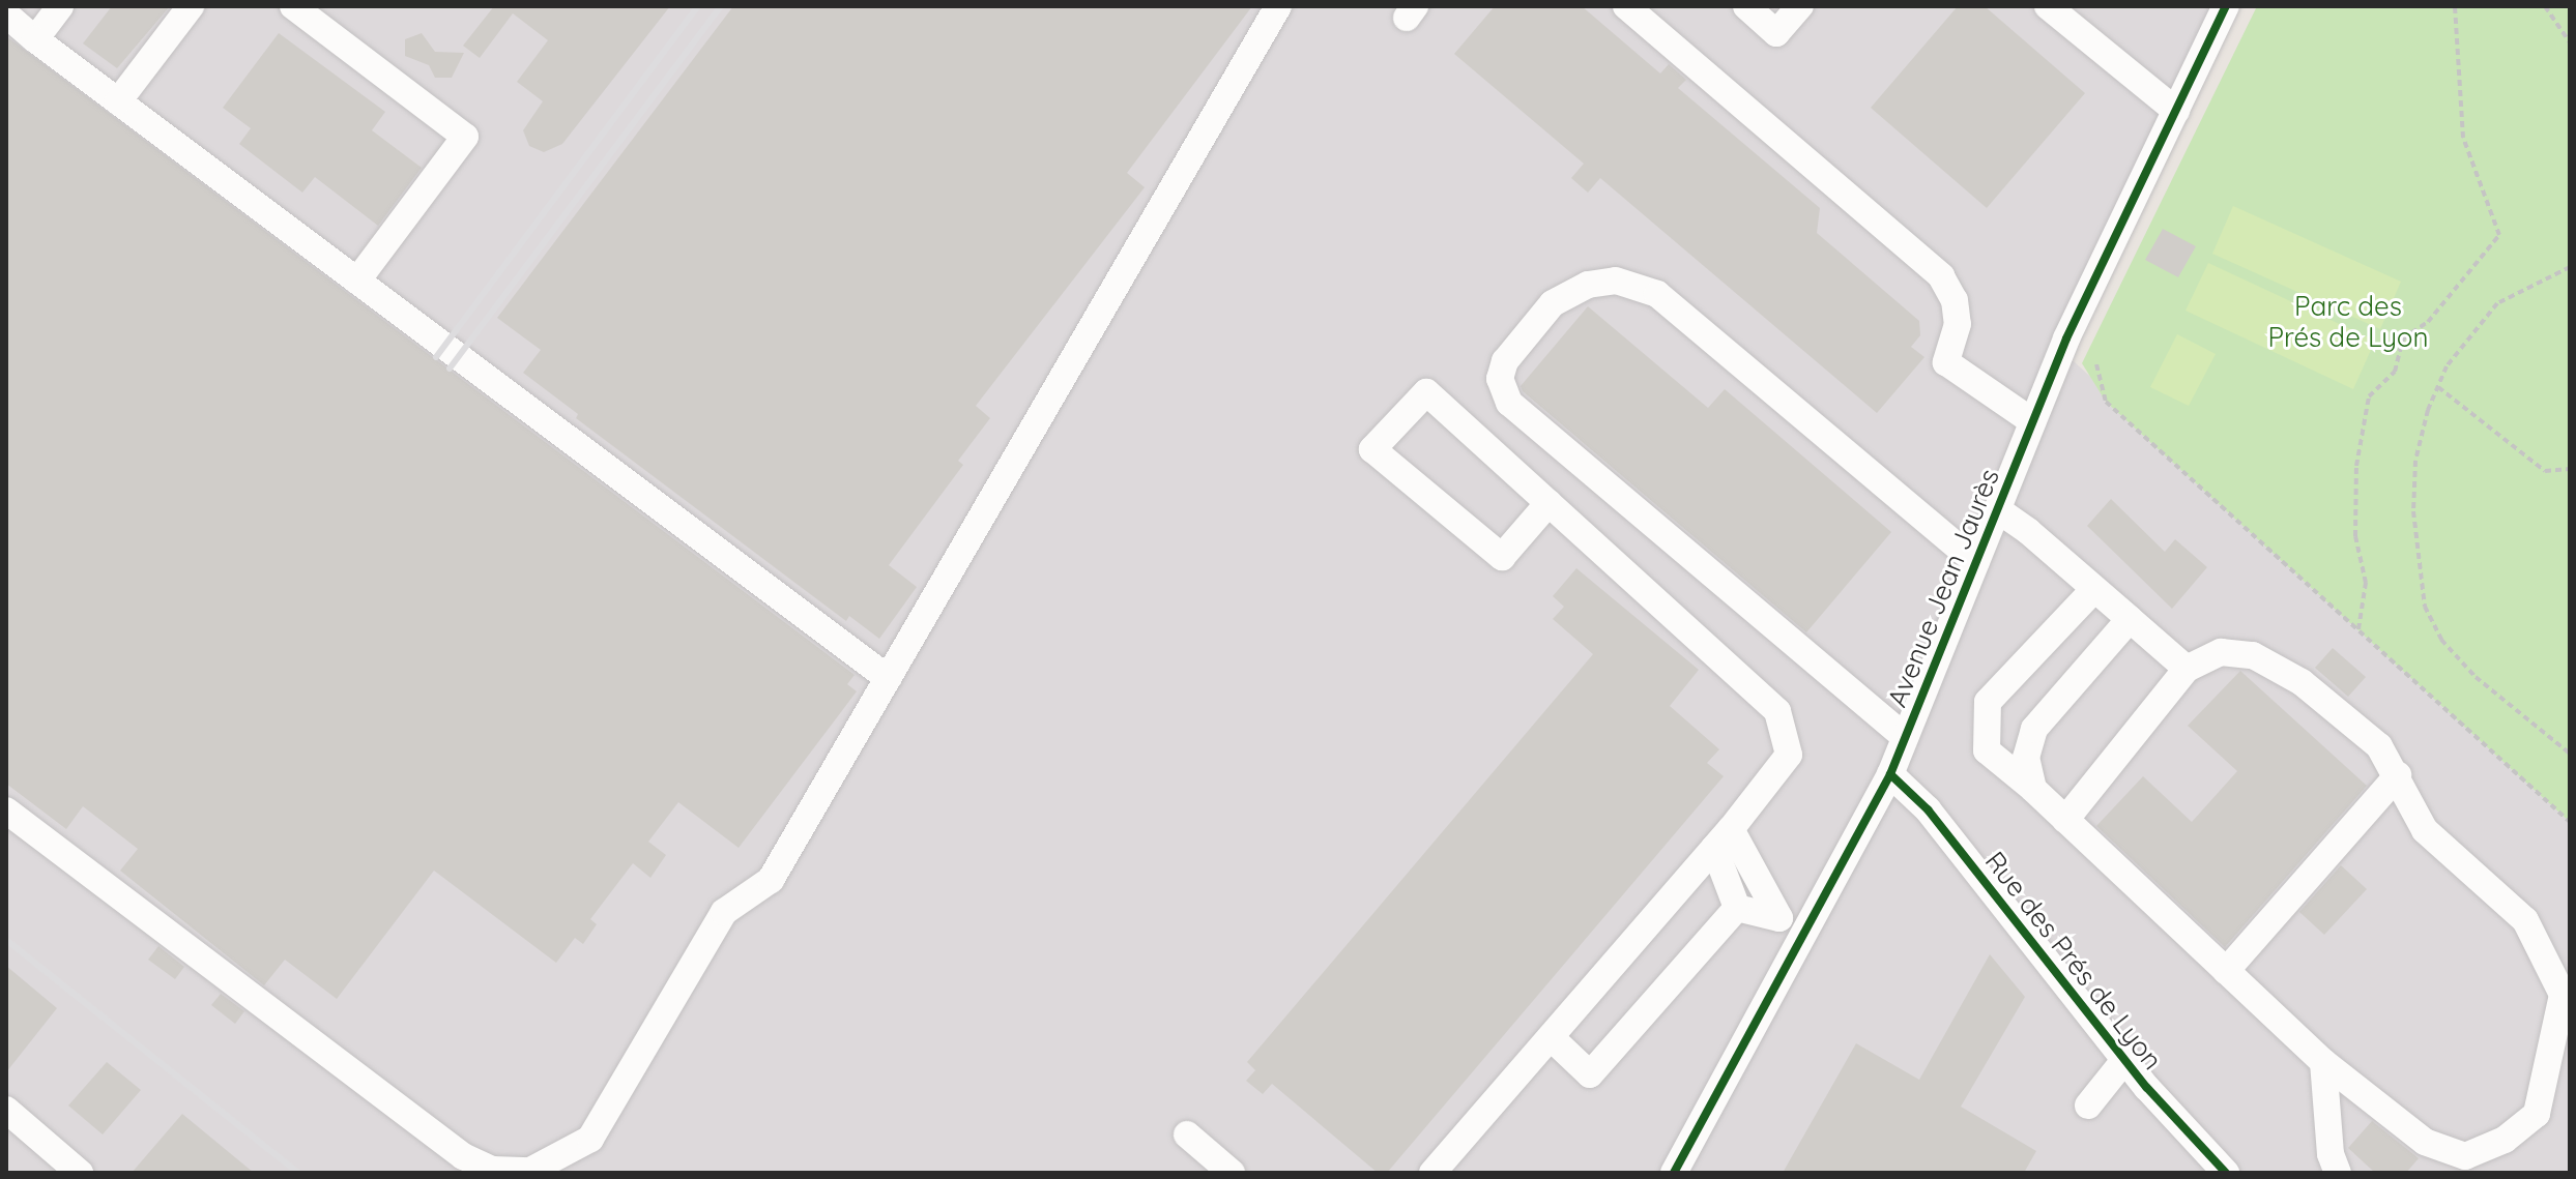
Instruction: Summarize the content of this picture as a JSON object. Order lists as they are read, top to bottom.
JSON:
{
  "streets": {
    "street": ["Avenue Jean Jaurès", "Rue des Prés de Lyon"]
  },
  "crossings": [
    ["Avenue Jean Jaurès", "Rue des Prés de Lyon"]
  ],
  "parks": ["Parc des Prés de Lyon"]
}
